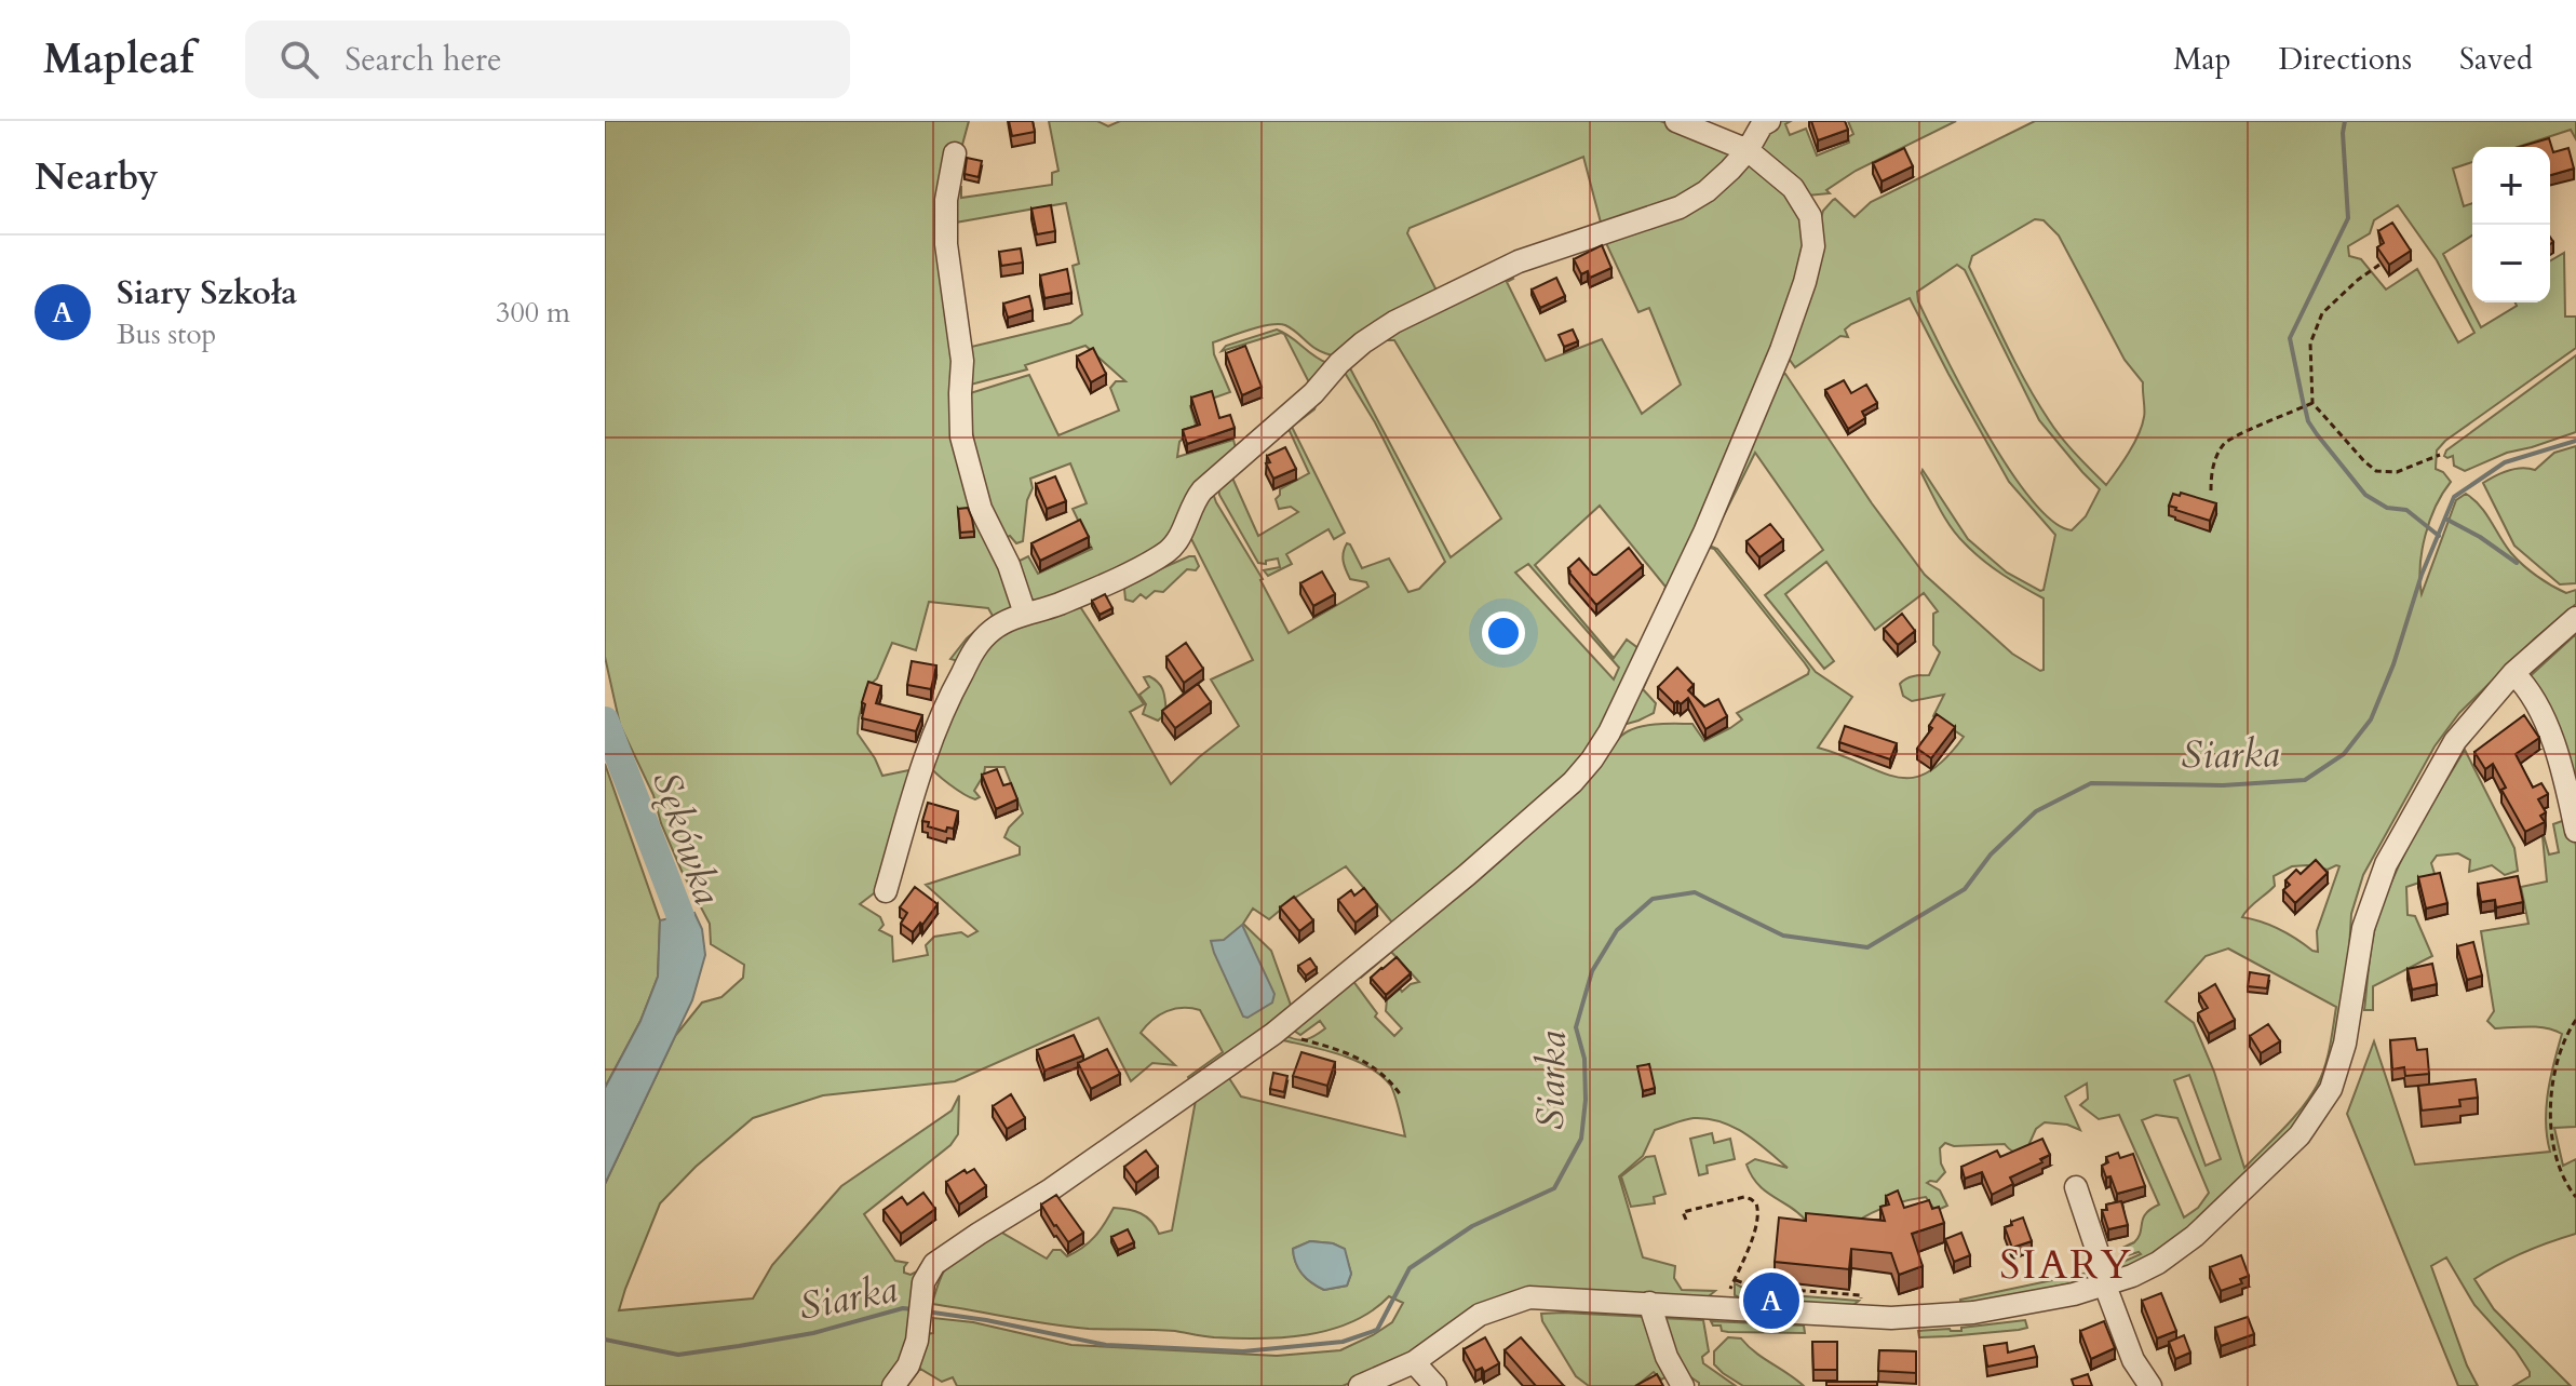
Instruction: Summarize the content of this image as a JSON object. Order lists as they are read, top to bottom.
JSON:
{
  "districts": ["SIARY"],
  "water": ["Siarka", "Sękówka"],
  "page": {
    "header": "Mapleaf",
    "search": "Search here",
    "nav": ["Map", "Directions", "Saved"],
    "heading": "Nearby",
    "map_buttons": ["+", "−"],
    "list": [
      {
        "mark": "A",
        "name": "Siary Szkoła",
        "note": "Bus stop",
        "value": "300 m"
      }
    ],
    "pins": "A"
  }
}
